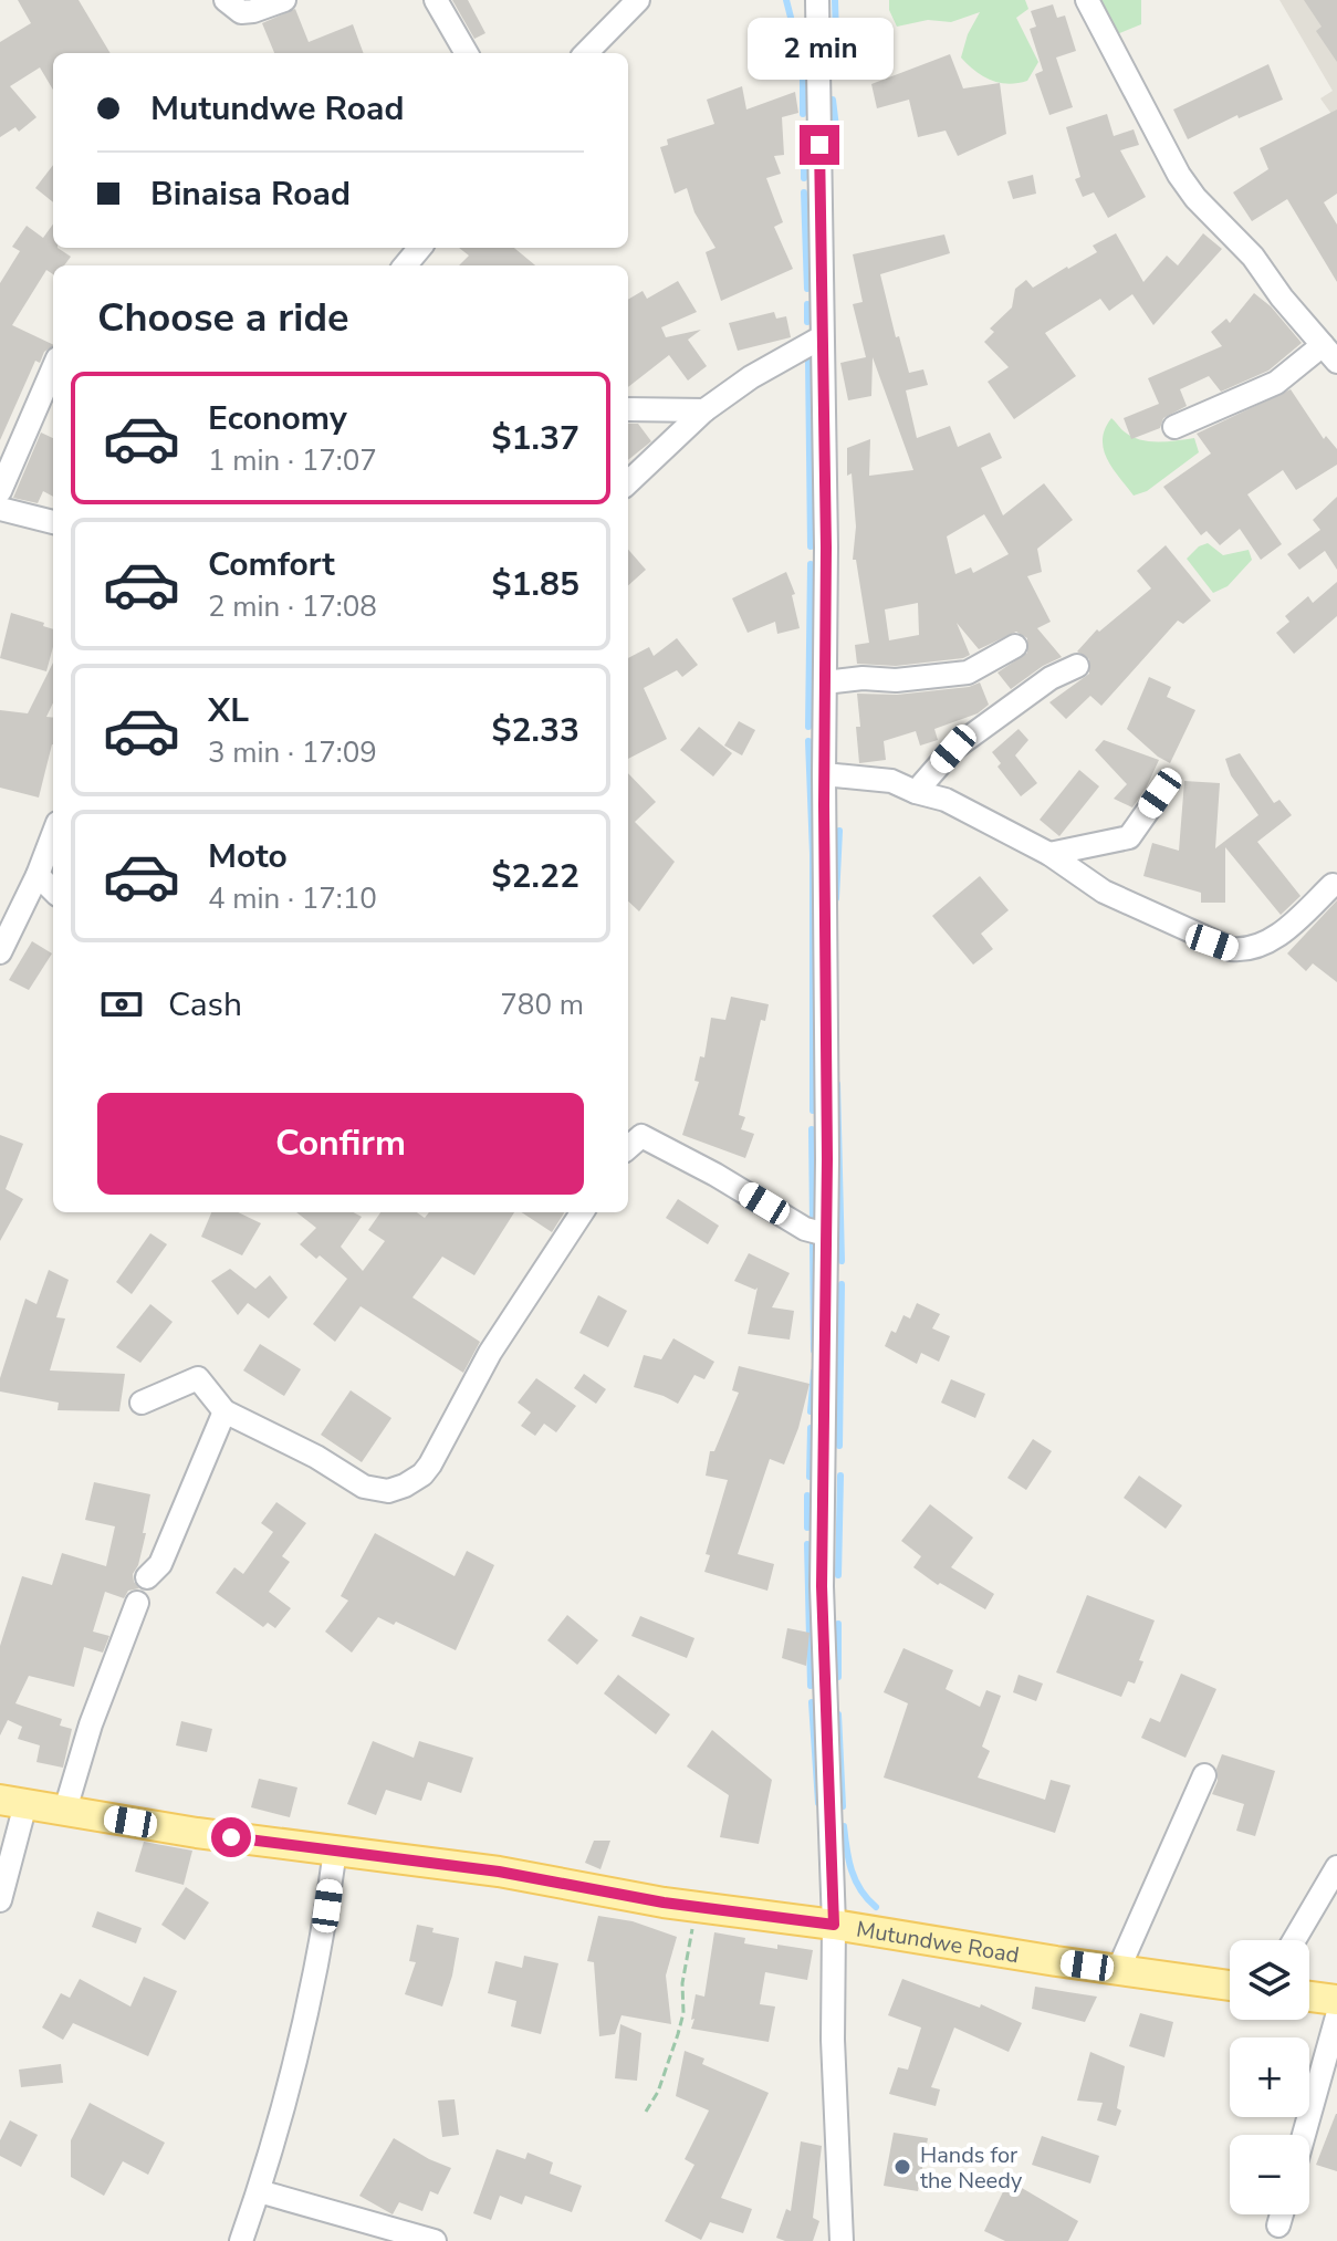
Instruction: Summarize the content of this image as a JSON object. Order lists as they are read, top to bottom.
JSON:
{
  "streets": {
    "main road": ["Mutundwe Road"]
  },
  "places": ["Hands for the Needy"],
  "page": {
    "bubble": "2 min",
    "banner": ["Mutundwe Road", "Binaisa Road"],
    "heading": "Choose a ride",
    "list": [
      {
        "name": "Economy",
        "note": "1 min · 17:07",
        "value": "$1.37"
      },
      {
        "name": "Comfort",
        "note": "2 min · 17:08",
        "value": "$1.85"
      },
      {
        "name": "XL",
        "note": "3 min · 17:09",
        "value": "$2.33"
      },
      {
        "name": "Moto",
        "note": "4 min · 17:10",
        "value": "$2.22"
      }
    ],
    "pay": ["Cash", "780 m"],
    "buttons": "Confirm",
    "map_buttons": ["+", "−"]
  }
}
